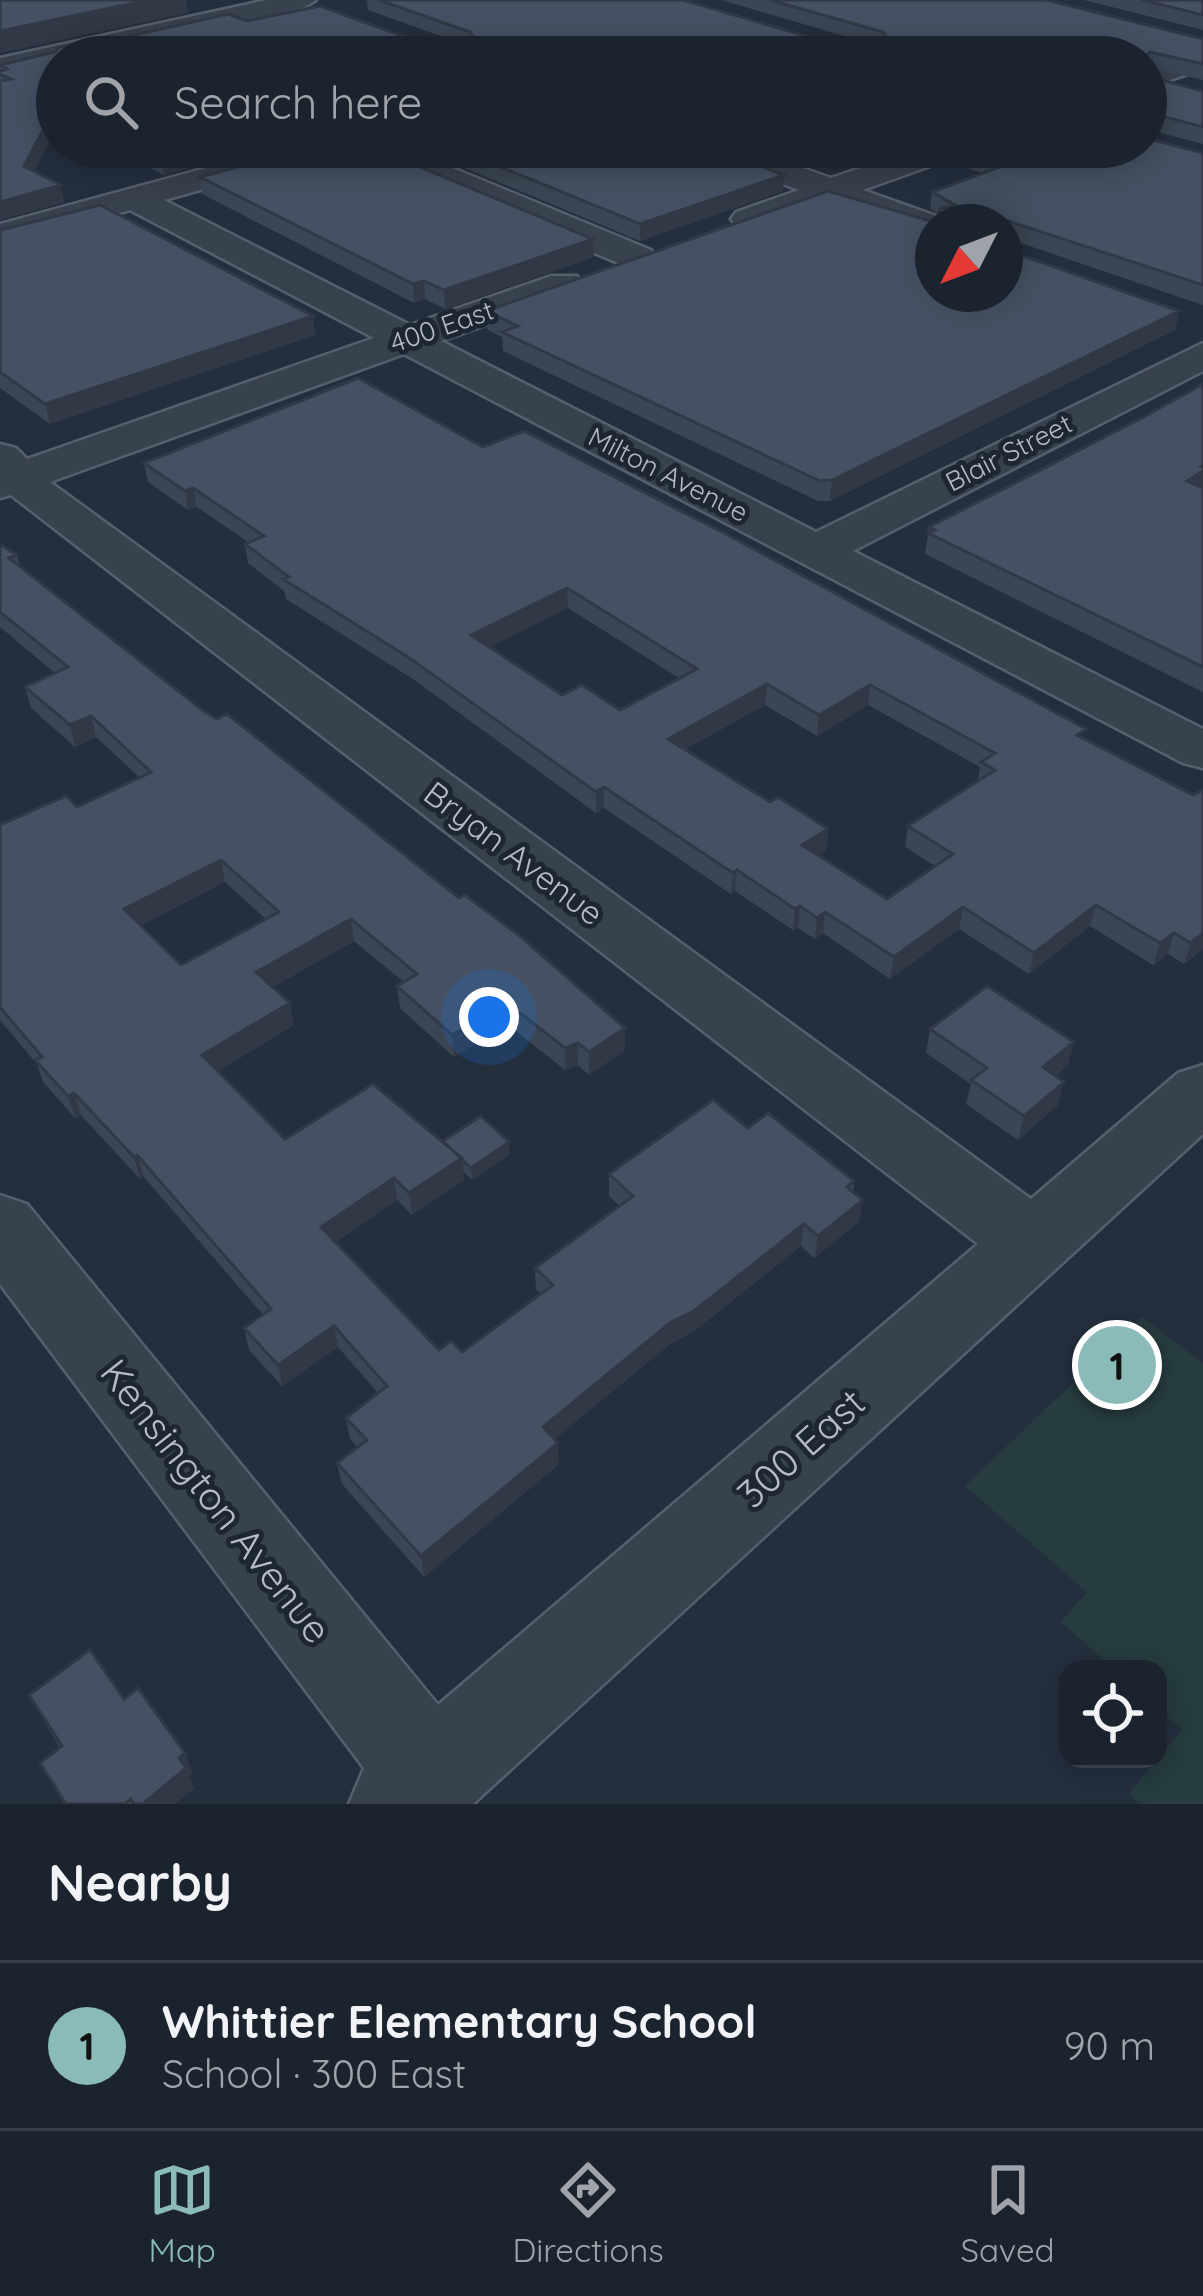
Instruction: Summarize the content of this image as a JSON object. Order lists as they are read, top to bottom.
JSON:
{
  "streets": {
    "street": [
      "400 East",
      "Blair Street",
      "Milton Avenue",
      "Bryan Avenue",
      "300 East",
      "Kensington Avenue"
    ]
  },
  "crossings": [
    ["400 East", "Milton Avenue"],
    ["400 East", "Bryan Avenue"],
    ["Blair Street", "Milton Avenue"],
    ["Bryan Avenue", "300 East"],
    ["300 East", "Kensington Avenue"]
  ],
  "north": "bottom left",
  "page": {
    "search": "Search here",
    "pins": "1",
    "heading": "Nearby",
    "list": [
      {
        "mark": "1",
        "name": "Whittier Elementary School",
        "note": "School · 300 East",
        "value": "90 m"
      }
    ],
    "nav": ["Map", "Directions", "Saved"]
  }
}
